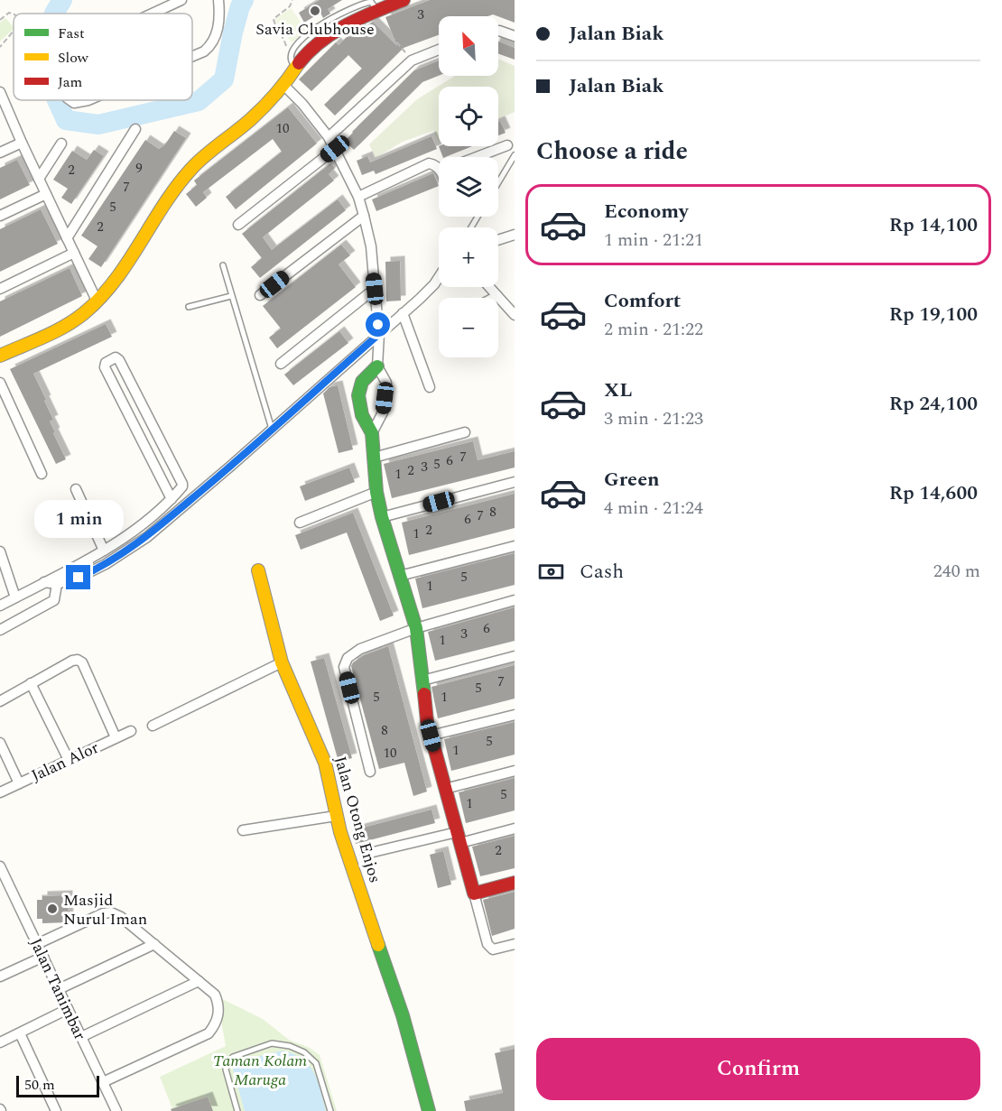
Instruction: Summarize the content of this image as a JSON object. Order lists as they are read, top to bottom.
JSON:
{
  "streets": {
    "street": ["Jalan Alor", "Jalan Otong Enjos", "Jalan Tanimbar"]
  },
  "parks": ["Taman Kolam Maruga"],
  "places": ["Savia Clubhouse", "Masjid Nurul Iman"],
  "house_numbers": [
    "3",
    "10",
    "9",
    "2",
    "7",
    "5",
    "2",
    "7",
    "6",
    "5",
    "3",
    "2",
    "1",
    "8",
    "7",
    "6",
    "2",
    "1",
    "5",
    "1",
    "6",
    "3",
    "1",
    "7",
    "5",
    "5",
    "1",
    "8",
    "5",
    "1",
    "10",
    "5",
    "1",
    "2"
  ],
  "legend": ["Fast", "Slow", "Jam"],
  "scale_bar": "50 m",
  "north": "top left",
  "page": {
    "banner": ["Jalan Biak", "Jalan Biak"],
    "map_buttons": ["+", "−"],
    "heading": "Choose a ride",
    "list": [
      {
        "name": "Economy",
        "note": "1 min · 21:21",
        "value": "Rp 14,100"
      },
      {
        "name": "Comfort",
        "note": "2 min · 21:22",
        "value": "Rp 19,100"
      },
      {
        "name": "XL",
        "note": "3 min · 21:23",
        "value": "Rp 24,100"
      },
      {
        "name": "Green",
        "note": "4 min · 21:24",
        "value": "Rp 14,600"
      }
    ],
    "bubble": "1 min",
    "pay": ["Cash", "240 m"],
    "buttons": "Confirm",
    "scale": "50 m"
  }
}
